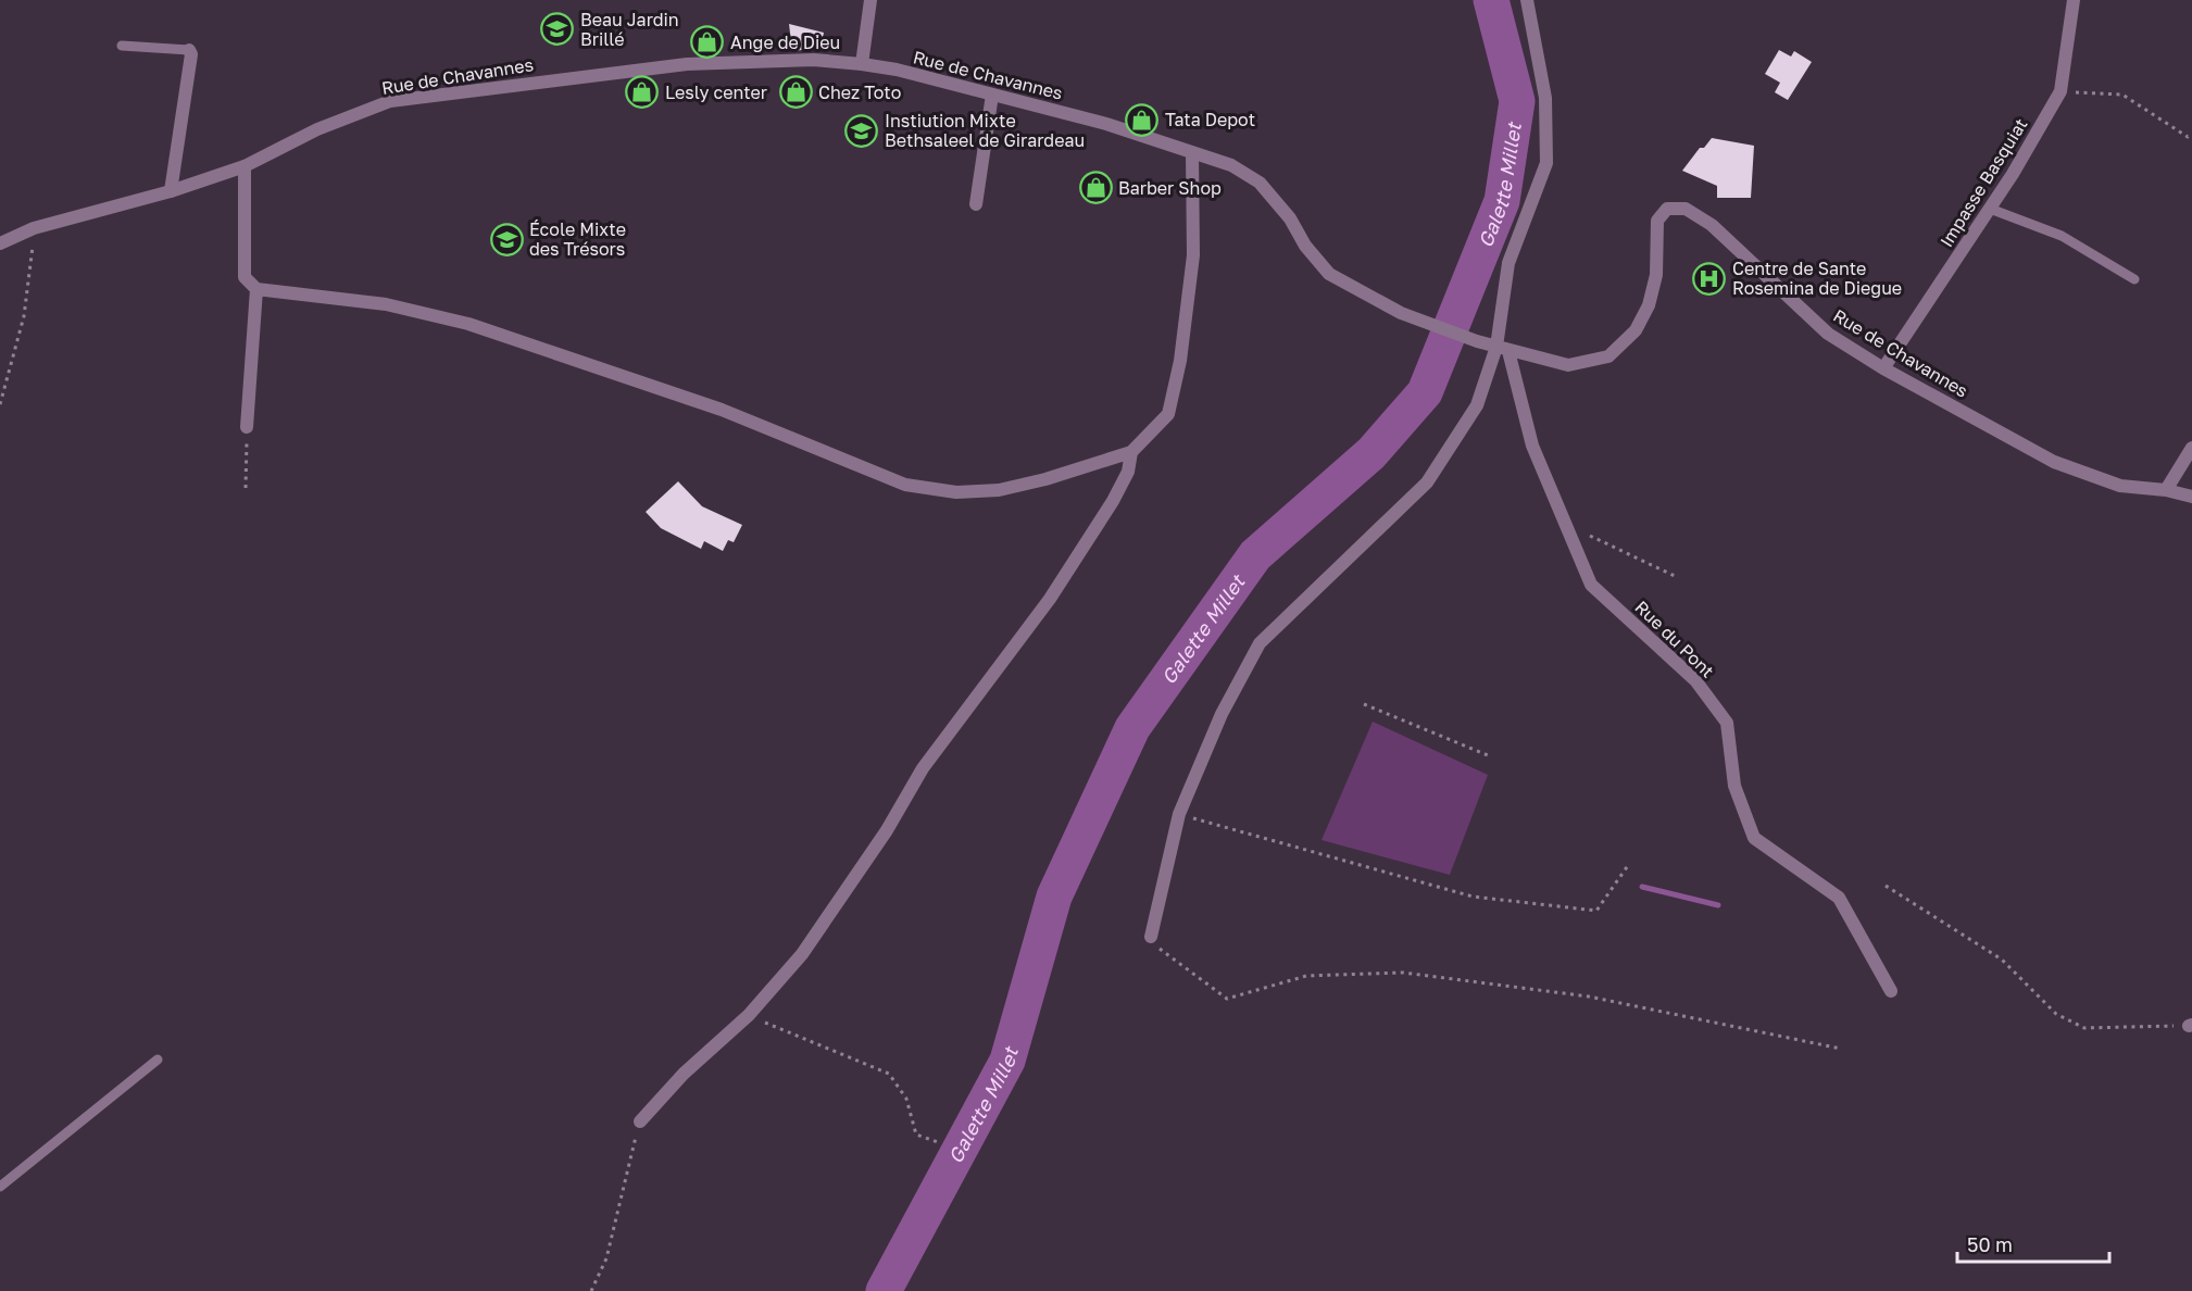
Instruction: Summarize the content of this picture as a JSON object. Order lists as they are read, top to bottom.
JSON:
{
  "streets": {
    "street": ["Rue de Chavannes", "Impasse Basquiat", "Rue du Pont"]
  },
  "crossings": [
    ["Rue de Chavannes", "Impasse Basquiat"],
    ["Rue de Chavannes", "Rue du Pont"]
  ],
  "water": ["Galette Millet"],
  "places": {
    "school or university": ["Beau Jardin Brillé", "Instiution Mixte Bethsaleel de Girardeau", "École Mixte des Trésors"],
    "shop": [
      "Ange de Dieu",
      "Lesly center",
      "Chez Toto",
      "Tata Depot",
      "Barber Shop"
    ],
    "hospital": ["Centre de Sante Rosemina de Diegue"]
  },
  "scale_bar": "50 m"
}
